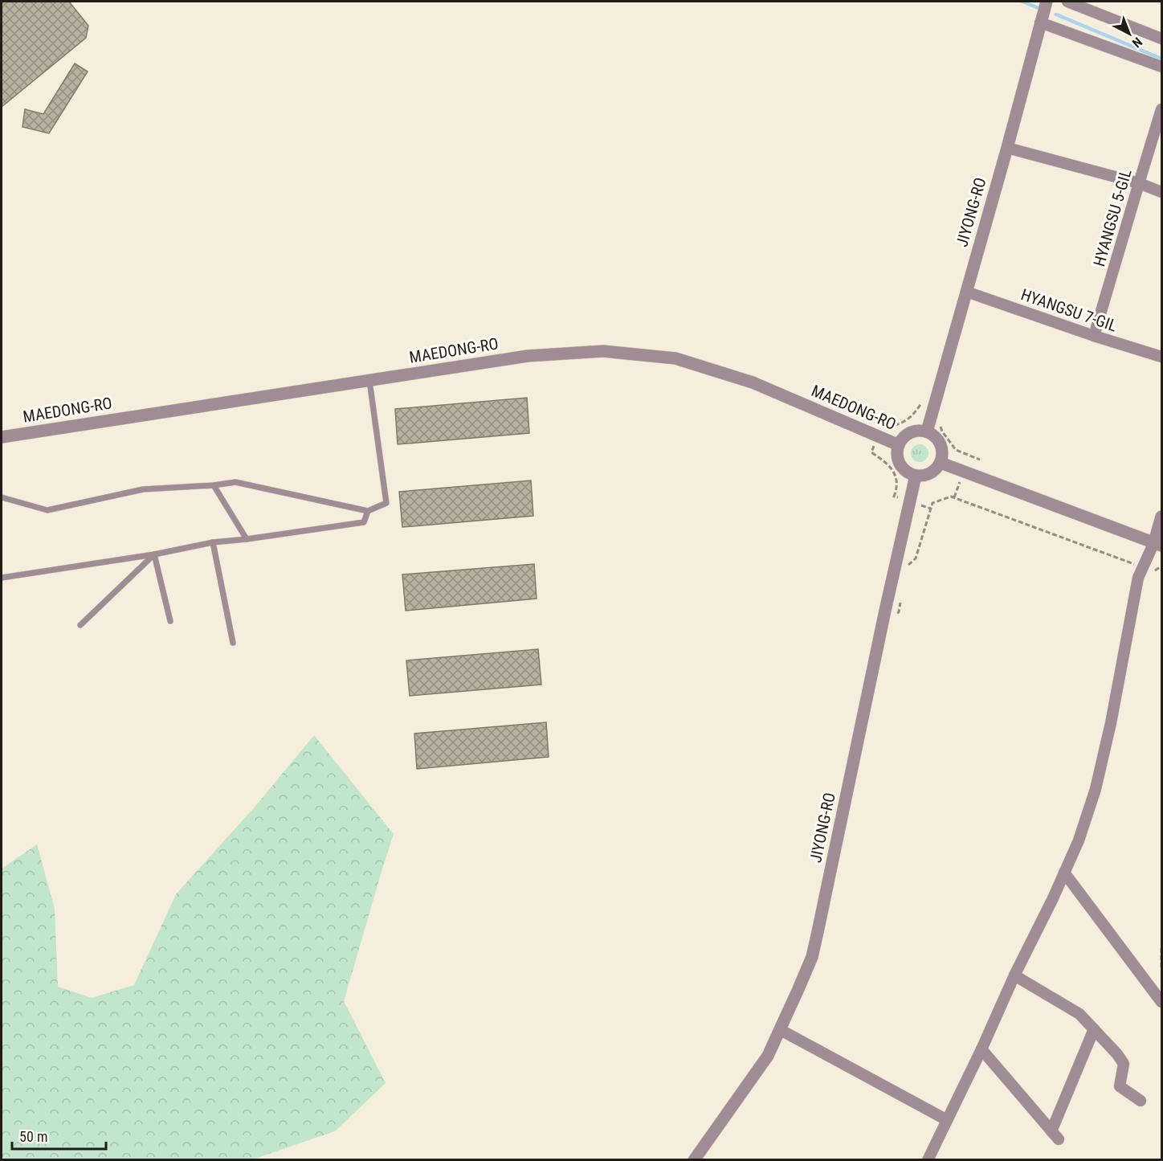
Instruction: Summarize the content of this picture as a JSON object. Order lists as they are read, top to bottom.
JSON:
{
  "streets": {
    "street": [
      "JIYONG-RO",
      "HYANGSU 5-GIL",
      "HYANGSU 7-GIL",
      "MAEDONG-RO"
    ]
  },
  "crossings": [
    ["JIYONG-RO", "HYANGSU 7-GIL"],
    ["JIYONG-RO", "MAEDONG-RO"],
    ["HYANGSU 5-GIL", "HYANGSU 7-GIL"]
  ],
  "scale_bar": "50 m",
  "north": "bottom right"
}
